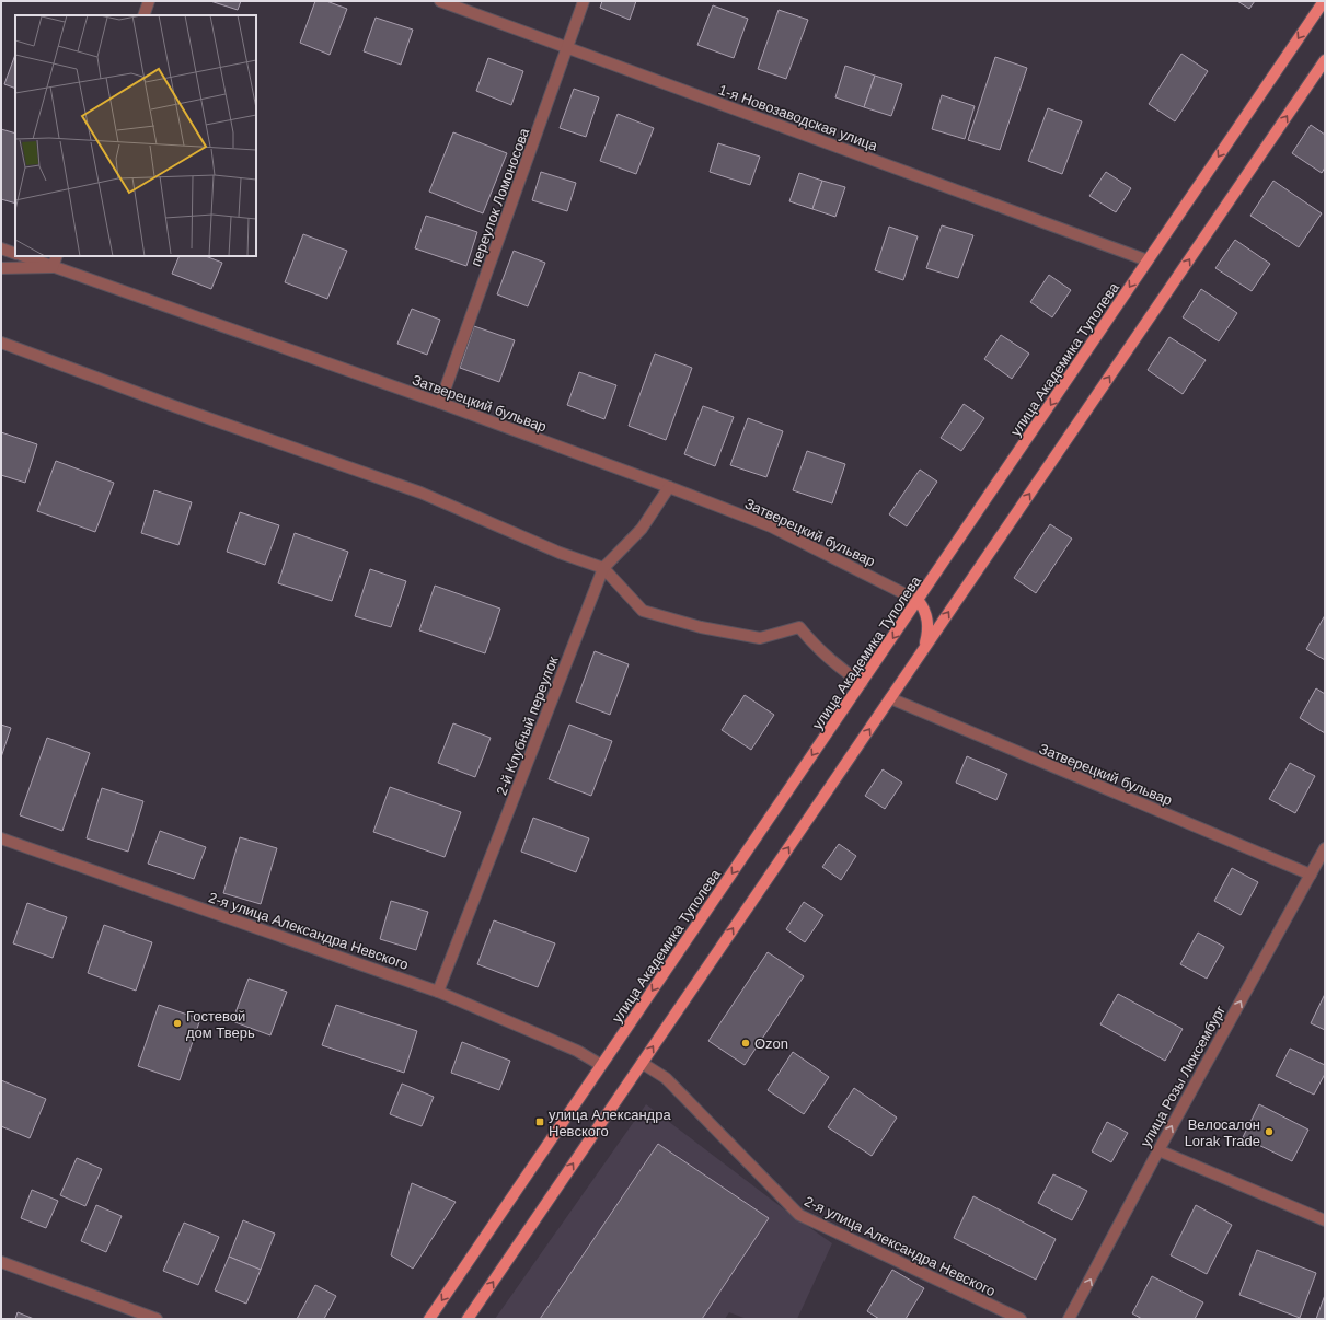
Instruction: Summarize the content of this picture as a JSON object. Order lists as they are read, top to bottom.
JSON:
{
  "streets": {
    "main road": ["улица Академика Туполева"],
    "street": [
      "1-я Новозаводская улица",
      "переулок Ломоносова",
      "Затверецкий бульвар",
      "2-й Клубный переулок",
      "2-я улица Александра Невского",
      "улица Розы Люксембург"
    ]
  },
  "crossings": [
    ["1-я Новозаводская улица", "переулок Ломоносова"],
    ["1-я Новозаводская улица", "улица Академика Туполева"],
    ["переулок Ломоносова", "Затверецкий бульвар"],
    ["улица Академика Туполева", "Затверецкий бульвар"],
    ["улица Академика Туполева", "2-я улица Александра Невского"],
    ["Затверецкий бульвар", "2-й Клубный переулок"],
    ["Затверецкий бульвар", "улица Розы Люксембург"],
    ["2-й Клубный переулок", "2-я улица Александра Невского"]
  ],
  "one_way": ["улица Розы Люксембург"],
  "places": {
    "other": ["Гостевой дом Тверь", "Ozon", "Велосалон Lorak Trade"],
    "transit": ["улица Александра Невского"]
  }
}
